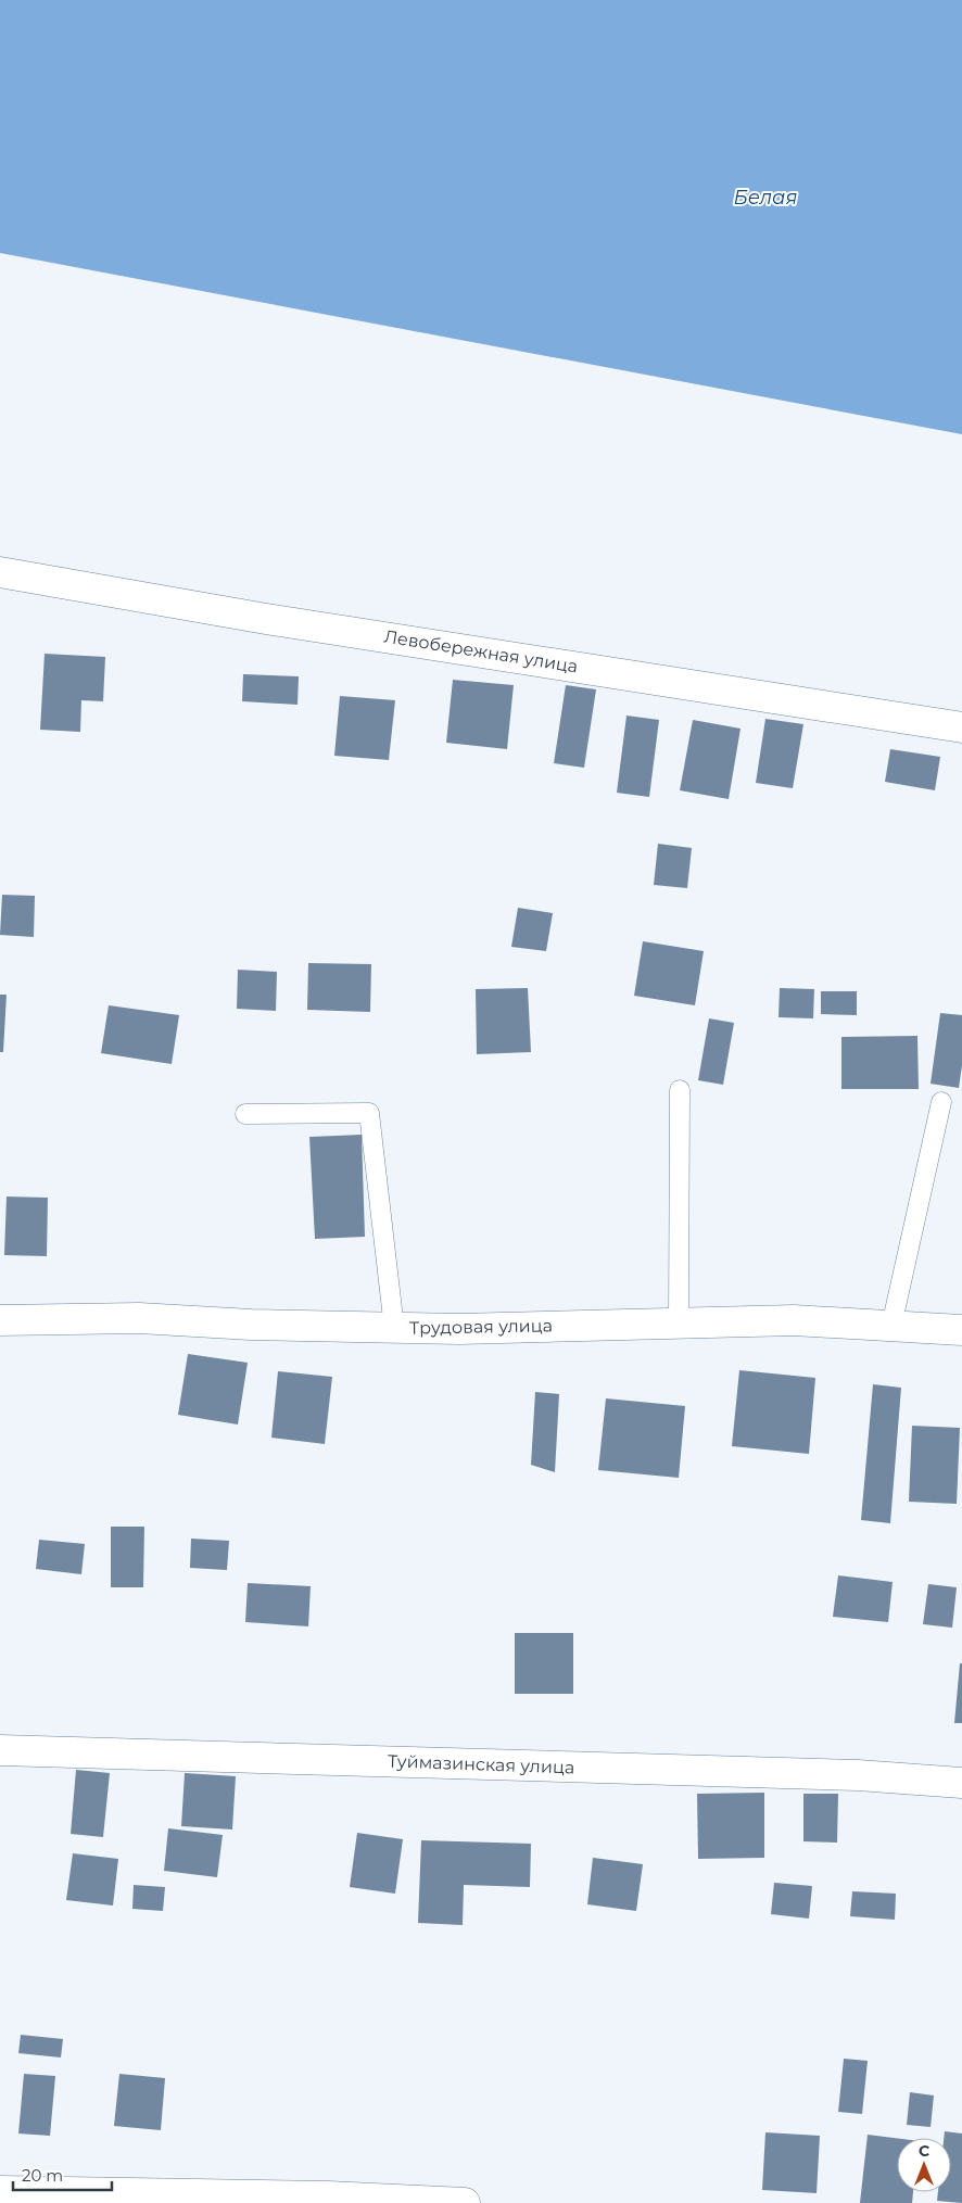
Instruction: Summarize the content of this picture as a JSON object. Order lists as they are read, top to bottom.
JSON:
{
  "streets": {
    "street": ["Левобережная улица", "Трудовая улица", "Туймазинская улица"]
  },
  "water": ["Белая"],
  "scale_bar": "20 m",
  "north": "top"
}
